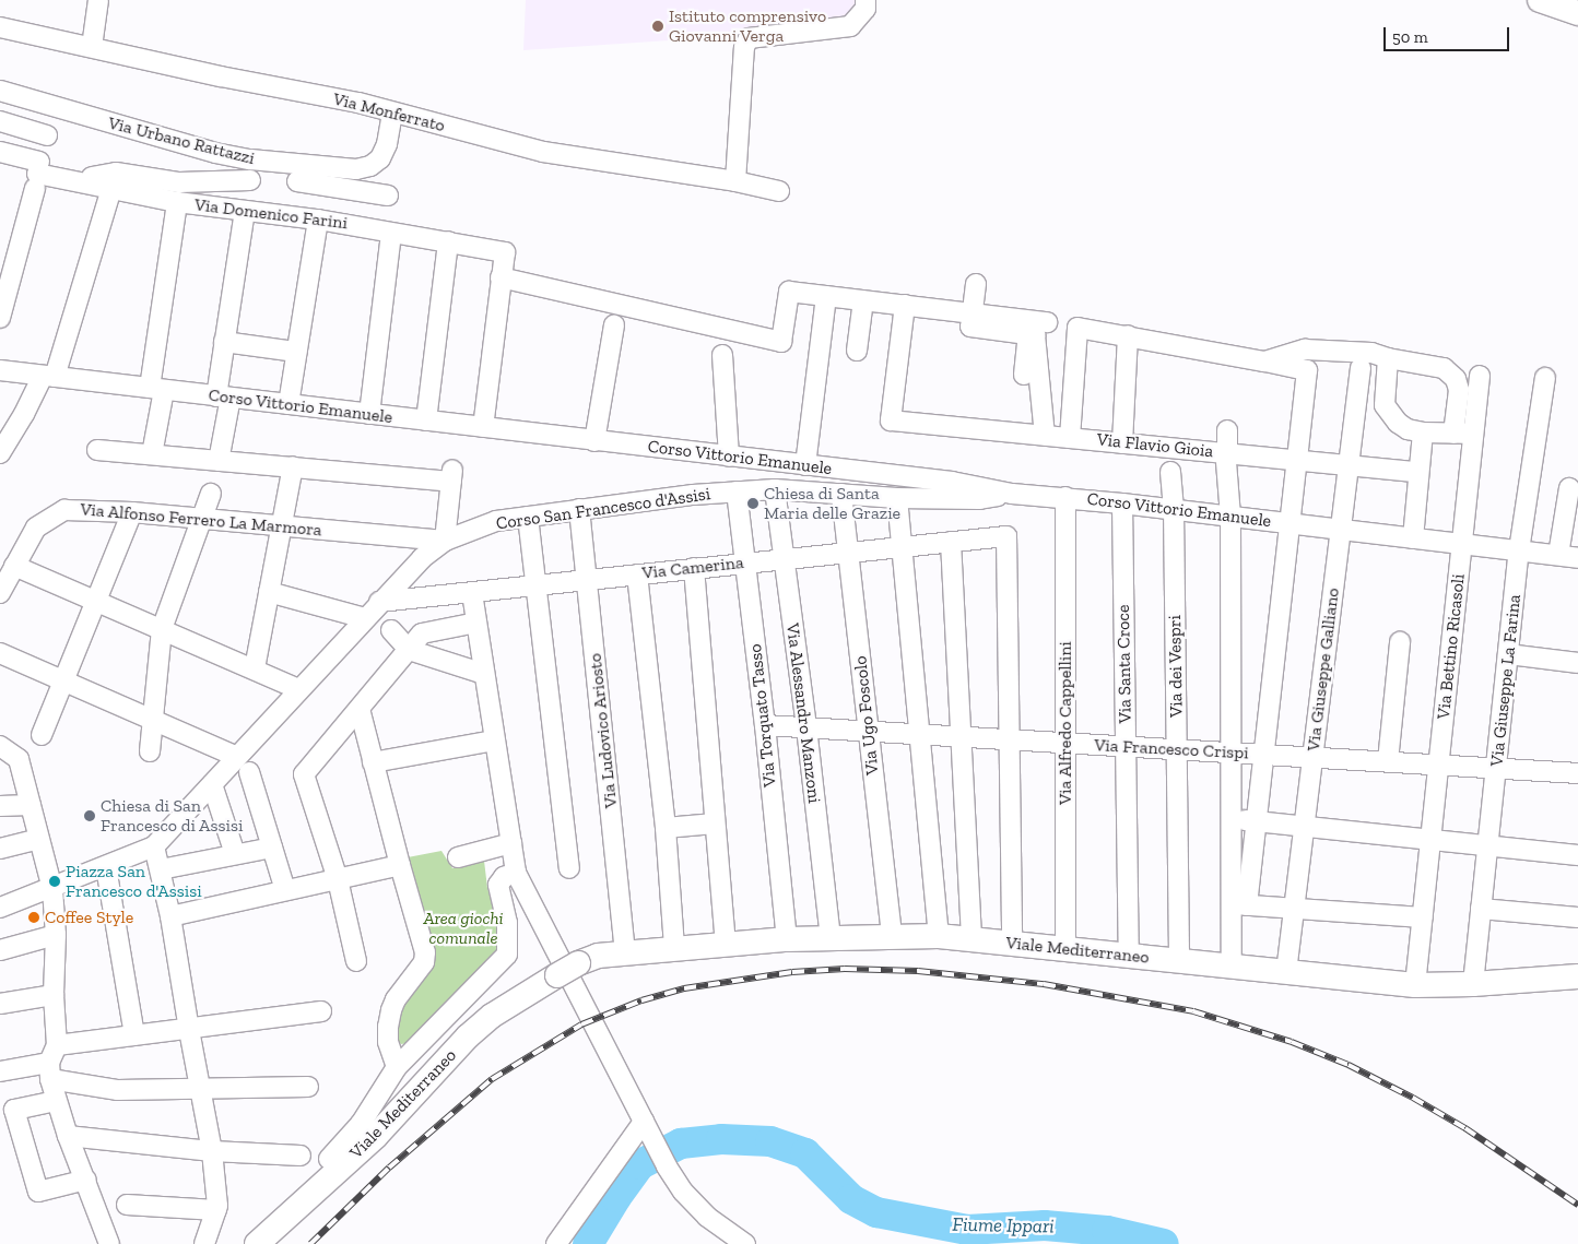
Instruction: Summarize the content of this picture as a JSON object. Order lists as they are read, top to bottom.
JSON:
{
  "streets": {
    "main road": ["Viale Mediterraneo"],
    "street": [
      "Via Monferrato",
      "Via Urbano Rattazzi",
      "Via Domenico Farini",
      "Corso Vittorio Emanuele",
      "Via Flavio Gioia",
      "Corso San Francesco d'Assisi",
      "Via Alfonso Ferrero La Marmora",
      "Via Camerina",
      "Via Bettino Ricasoli",
      "Via Santa Croce",
      "Via dei Vespri",
      "Via Giuseppe Galliano",
      "Via Giuseppe La Farina",
      "Via Alessandro Manzoni",
      "Via Torquato Tasso",
      "Via Ugo Foscolo",
      "Via Alfredo Cappellini",
      "Via Ludovico Ariosto",
      "Via Francesco Crispi"
    ]
  },
  "crossings": [
    ["Via Monferrato", "Via Urbano Rattazzi"],
    ["Corso Vittorio Emanuele", "Corso San Francesco d'Assisi"],
    ["Corso Vittorio Emanuele", "Via Bettino Ricasoli"],
    ["Corso Vittorio Emanuele", "Via Santa Croce"],
    ["Corso Vittorio Emanuele", "Via dei Vespri"],
    ["Corso Vittorio Emanuele", "Via Giuseppe Galliano"],
    ["Corso Vittorio Emanuele", "Via Giuseppe La Farina"],
    ["Corso Vittorio Emanuele", "Via Alfredo Cappellini"],
    ["Via Flavio Gioia", "Via Giuseppe Galliano"],
    ["Corso San Francesco d'Assisi", "Via Alfonso Ferrero La Marmora"],
    ["Corso San Francesco d'Assisi", "Via Camerina"],
    ["Corso San Francesco d'Assisi", "Via Alessandro Manzoni"],
    ["Corso San Francesco d'Assisi", "Via Torquato Tasso"],
    ["Corso San Francesco d'Assisi", "Via Ugo Foscolo"],
    ["Corso San Francesco d'Assisi", "Via Ludovico Ariosto"],
    ["Via Camerina", "Via Alessandro Manzoni"],
    ["Via Camerina", "Via Torquato Tasso"],
    ["Via Camerina", "Via Ugo Foscolo"],
    ["Via Camerina", "Via Ludovico Ariosto"],
    ["Via Camerina", "Via Francesco Crispi"],
    ["Via Bettino Ricasoli", "Via Francesco Crispi"],
    ["Via Bettino Ricasoli", "Viale Mediterraneo"],
    ["Via Santa Croce", "Via Francesco Crispi"],
    ["Via Santa Croce", "Viale Mediterraneo"],
    ["Via dei Vespri", "Via Francesco Crispi"],
    ["Via dei Vespri", "Viale Mediterraneo"],
    ["Via Giuseppe Galliano", "Via Francesco Crispi"],
    ["Via Giuseppe Galliano", "Viale Mediterraneo"],
    ["Via Giuseppe La Farina", "Via Francesco Crispi"],
    ["Via Giuseppe La Farina", "Viale Mediterraneo"],
    ["Via Alessandro Manzoni", "Via Francesco Crispi"],
    ["Via Alessandro Manzoni", "Viale Mediterraneo"],
    ["Via Torquato Tasso", "Via Francesco Crispi"],
    ["Via Torquato Tasso", "Viale Mediterraneo"],
    ["Via Ugo Foscolo", "Via Francesco Crispi"],
    ["Via Ugo Foscolo", "Viale Mediterraneo"],
    ["Via Alfredo Cappellini", "Via Francesco Crispi"],
    ["Via Alfredo Cappellini", "Viale Mediterraneo"],
    ["Via Ludovico Ariosto", "Viale Mediterraneo"]
  ],
  "water": ["Fiume Ippari"],
  "parks": ["Area giochi comunale"],
  "places": [
    "Istituto comprensivo Giovanni Verga",
    "Chiesa di Santa Maria delle Grazie",
    "Chiesa di San Francesco di Assisi",
    "Piazza San Francesco d'Assisi",
    "Coffee Style"
  ],
  "scale_bar": "50 m"
}
